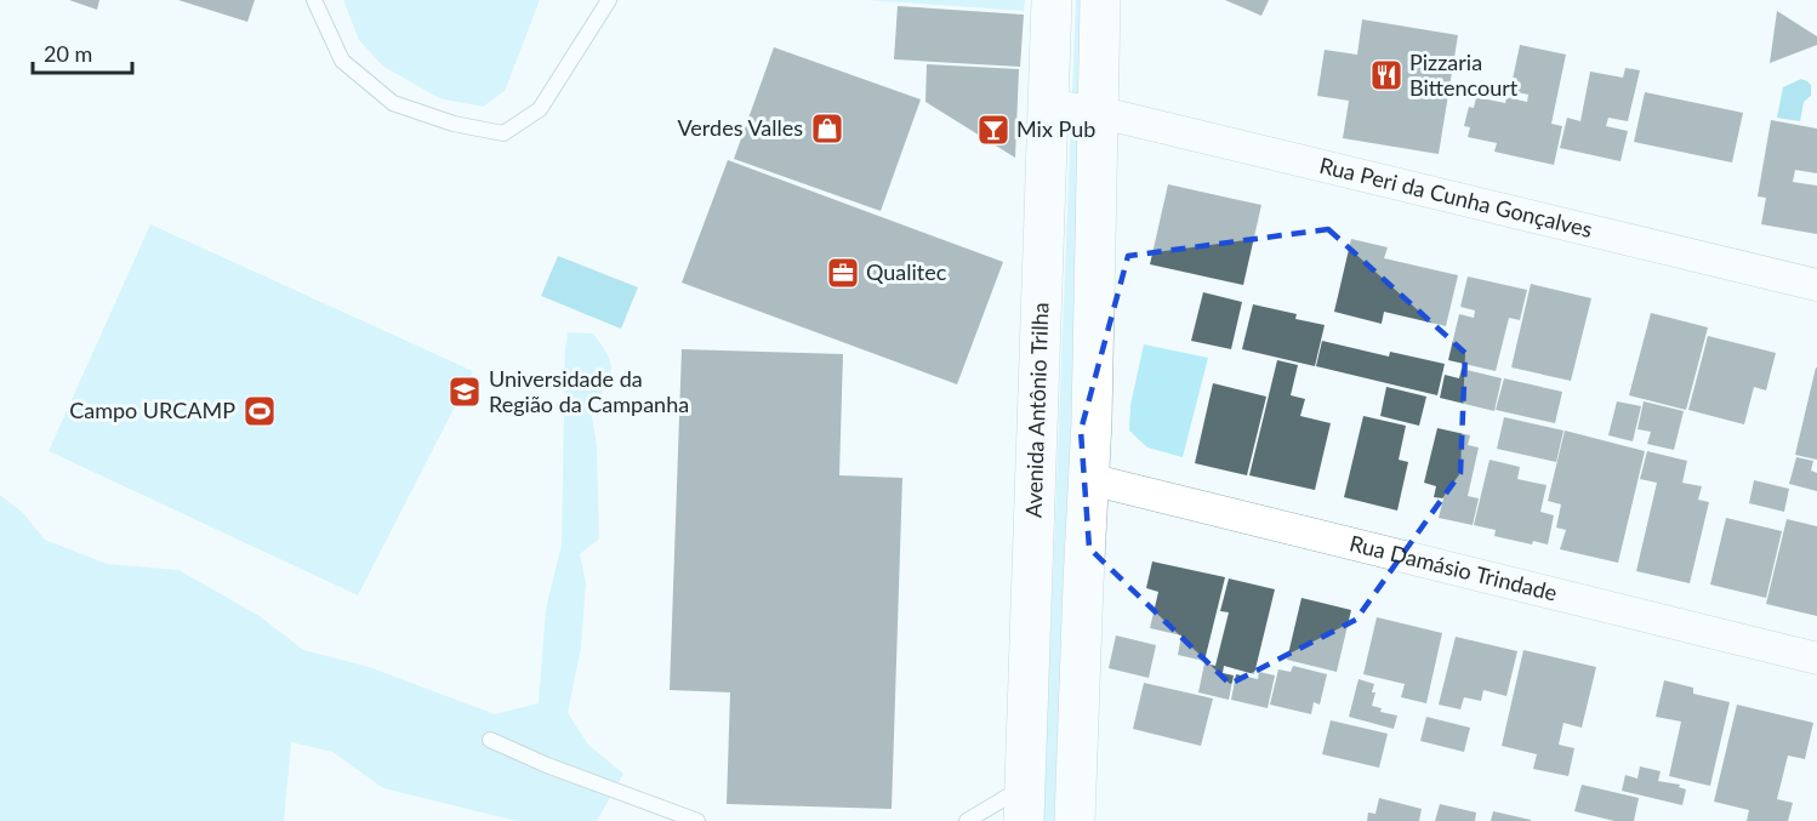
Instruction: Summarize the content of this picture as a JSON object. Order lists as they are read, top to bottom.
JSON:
{
  "streets": {
    "main road": ["Avenida Antônio Trilha"],
    "street": ["Rua Peri da Cunha Gonçalves", "Rua Damásio Trindade"]
  },
  "crossings": [
    ["Rua Peri da Cunha Gonçalves", "Avenida Antônio Trilha"]
  ],
  "places": {
    "restaurant": ["Pizzaria Bittencourt"],
    "shop": ["Verdes Valles"],
    "bar": ["Mix Pub"],
    "office": ["Qualitec"],
    "school or university": ["Universidade da Região da Campanha"],
    "sports": ["Campo URCAMP"]
  },
  "scale_bar": "20 m"
}
